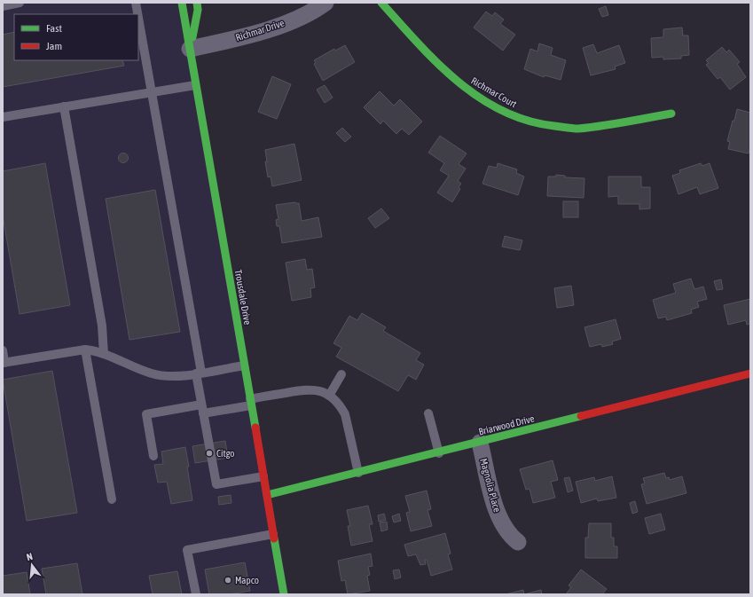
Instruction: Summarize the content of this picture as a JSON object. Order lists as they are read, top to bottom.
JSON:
{
  "streets": {
    "street": [
      "Richmar Drive",
      "Richmar Court",
      "Trousdale Drive",
      "Briarwood Drive",
      "Magnolia Place"
    ]
  },
  "crossings": [
    ["Richmar Drive", "Trousdale Drive"],
    ["Trousdale Drive", "Briarwood Drive"],
    ["Briarwood Drive", "Magnolia Place"]
  ],
  "places": ["Citgo", "Mapco"],
  "legend": ["Fast", "Jam"],
  "north": "top"
}
